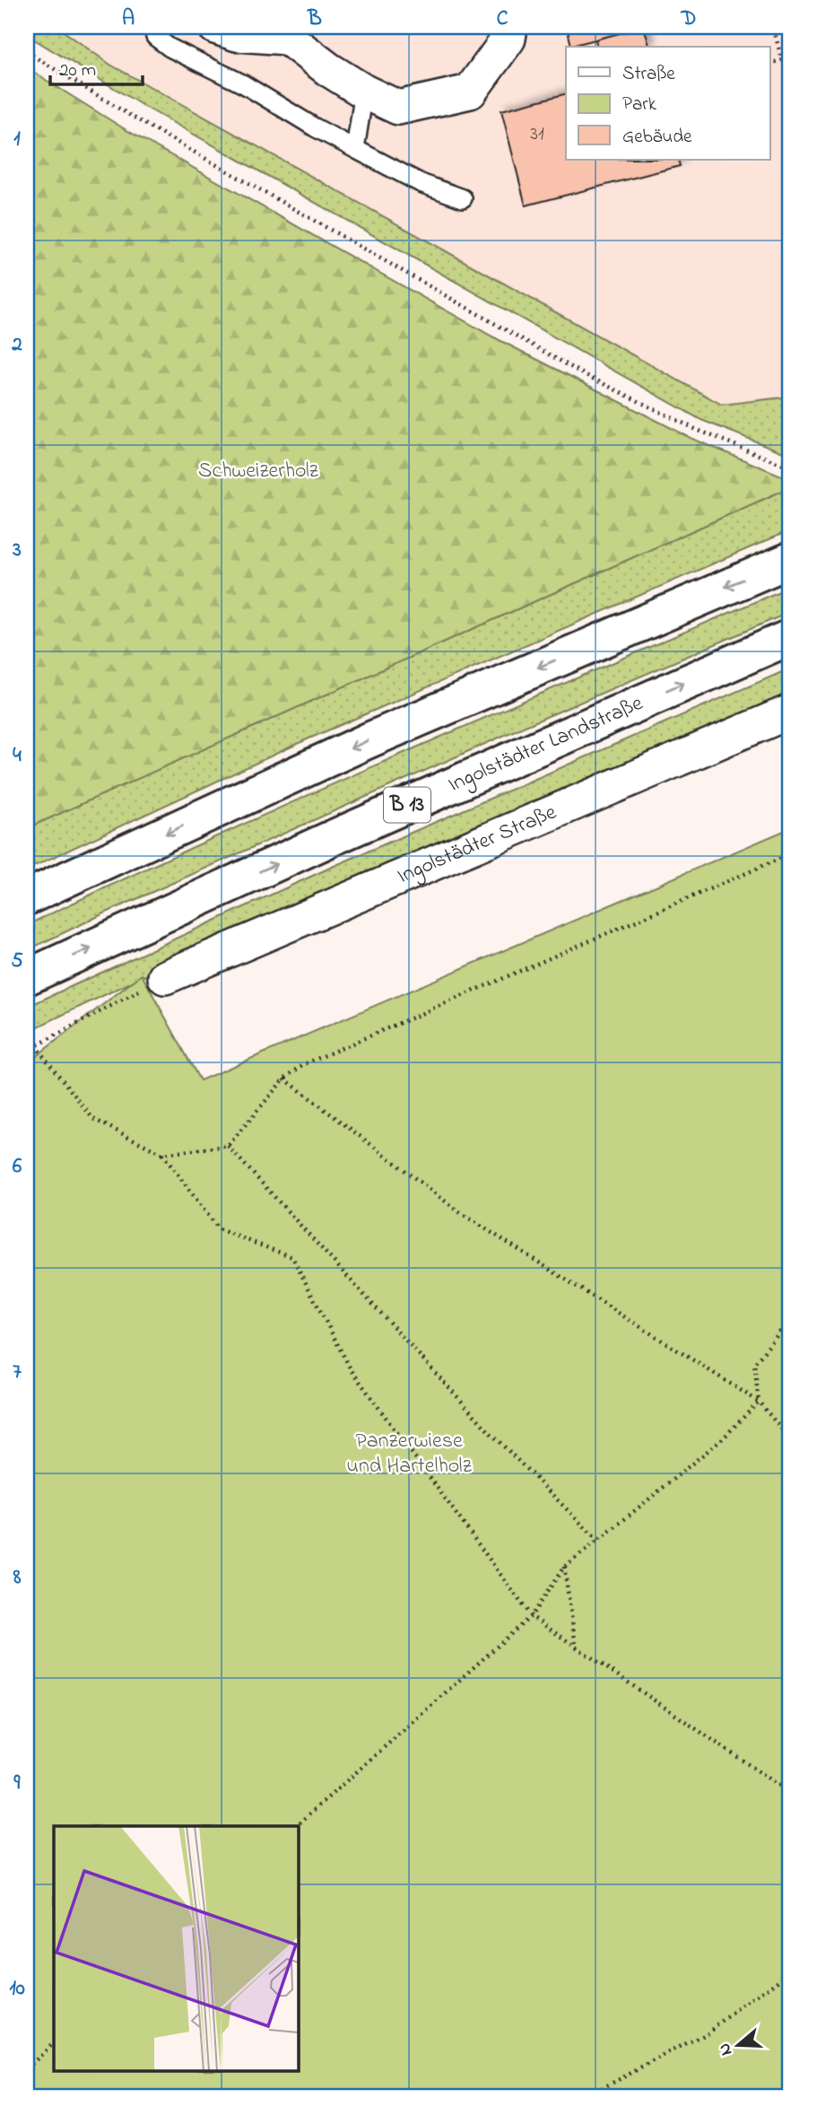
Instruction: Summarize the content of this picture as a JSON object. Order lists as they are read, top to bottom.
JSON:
{
  "streets": {
    "main road": ["Ingolstädter Landstraße", "B 13"],
    "street": ["Ingolstädter Straße"]
  },
  "parks": ["Schweizerholz", "Panzerwiese und Hartelholz"],
  "house_numbers": ["31"],
  "legend": ["Straße", "Park", "Gebäude"],
  "scale_bar": "20 m",
  "north": "left",
  "grid": {
    "columns": [
      "A",
      "B",
      "C",
      "D"
    ],
    "rows": [
      "1",
      "2",
      "3",
      "4",
      "5",
      "6",
      "7",
      "8",
      "9",
      "10"
    ]
  }
}
